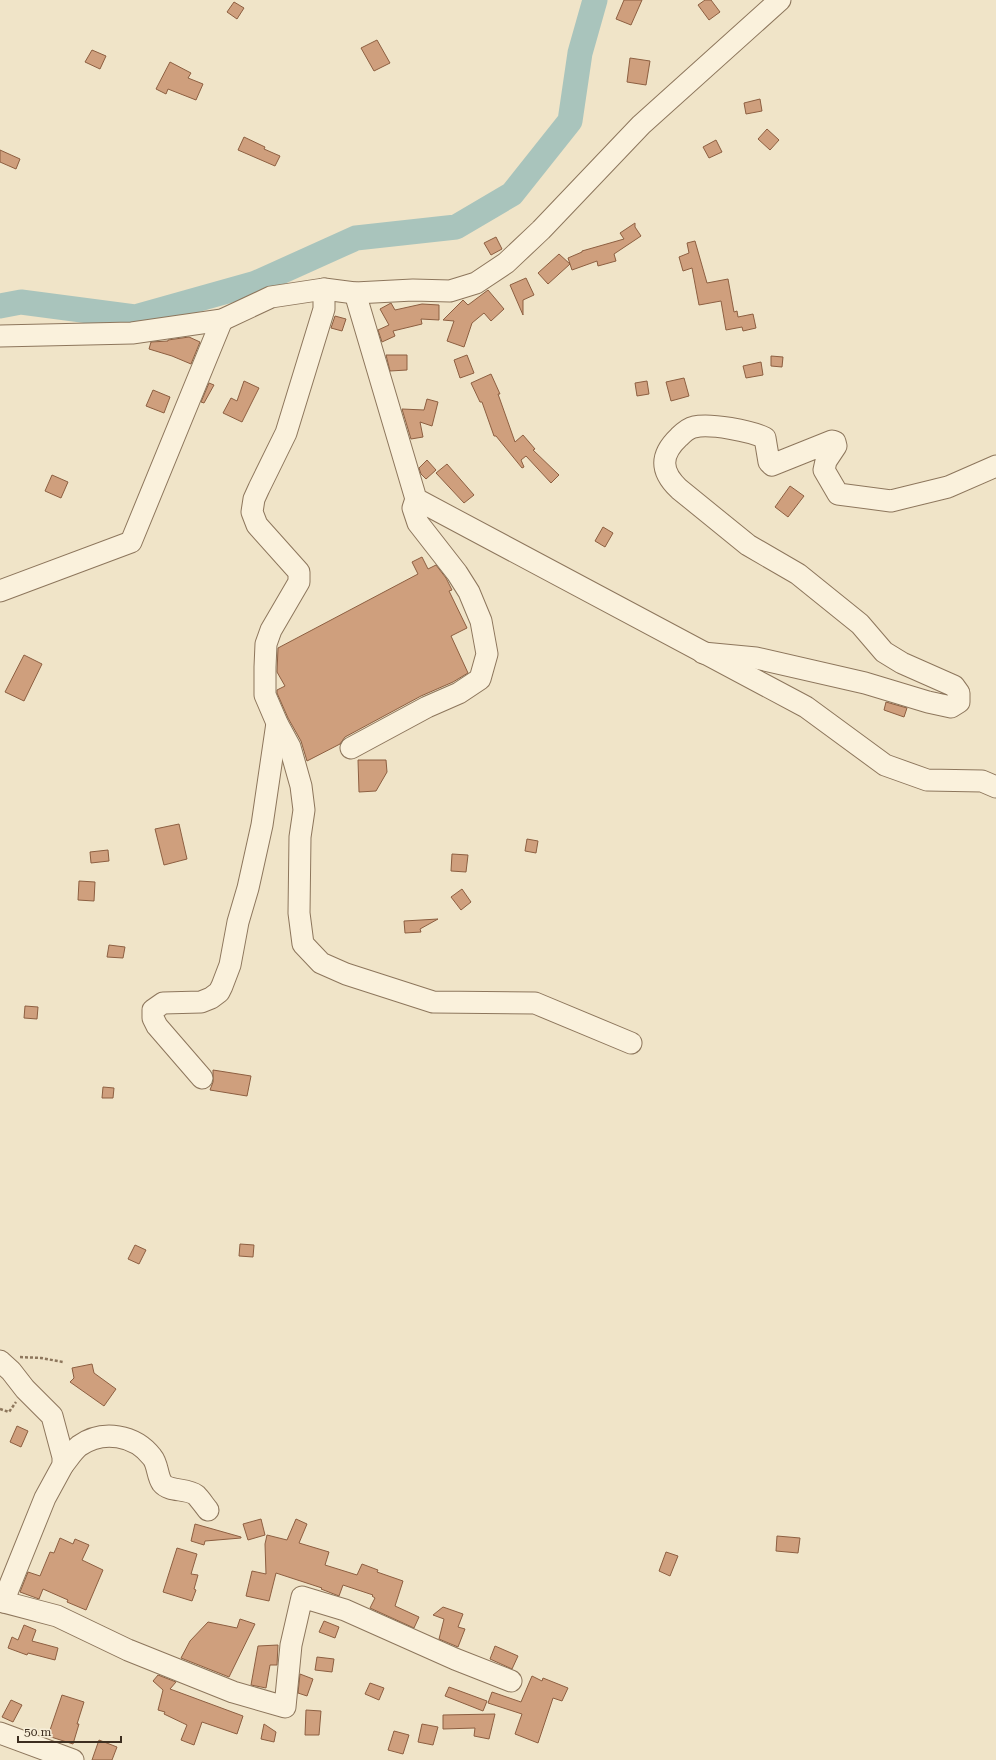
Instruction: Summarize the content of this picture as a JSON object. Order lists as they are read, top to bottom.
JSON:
{
  "scale_bar": "50 m"
}
